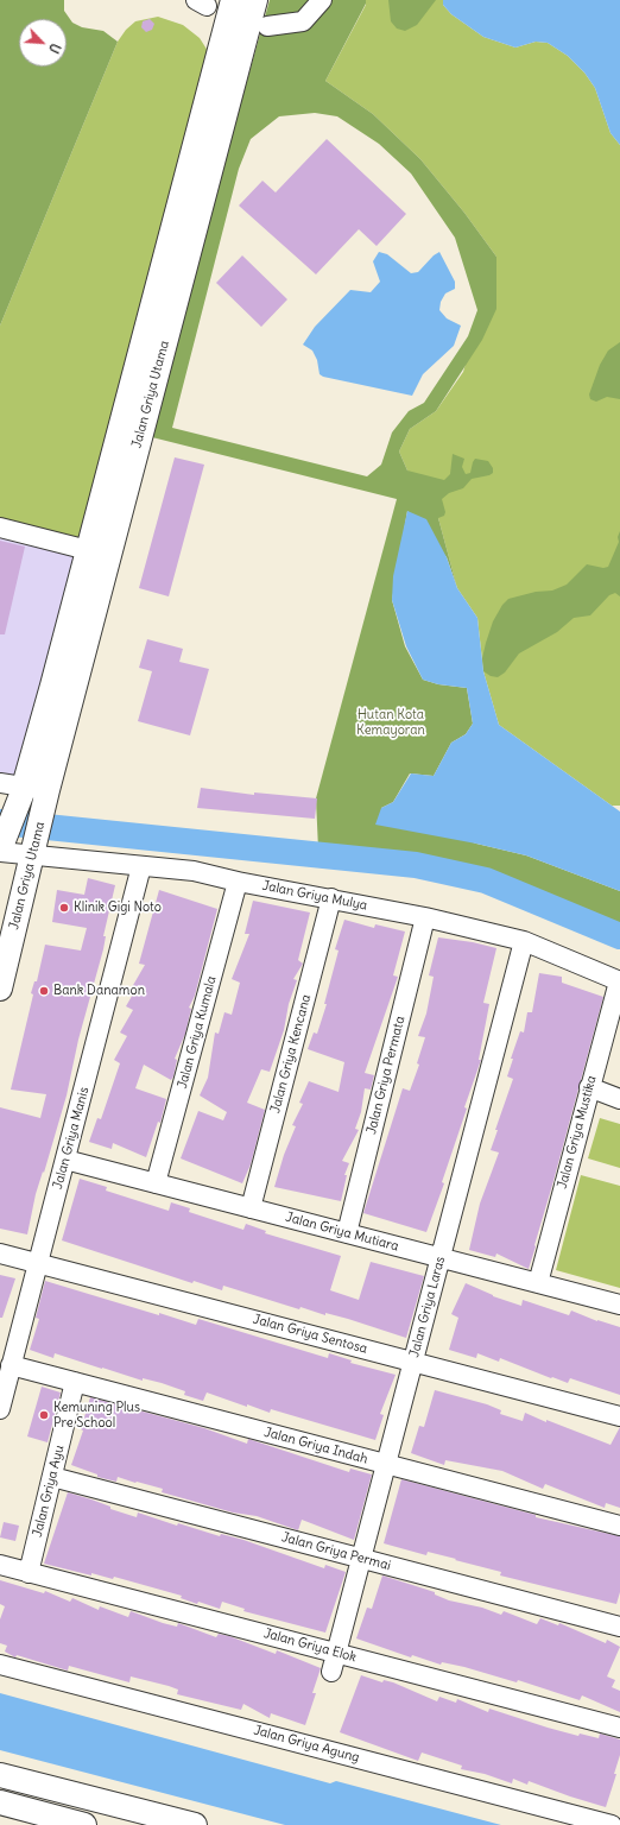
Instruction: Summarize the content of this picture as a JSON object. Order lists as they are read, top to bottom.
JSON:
{
  "streets": {
    "main road": ["Jalan Griya Utama"],
    "street": [
      "Jalan Griya Mulya",
      "Jalan Griya Kumala",
      "Jalan Griya Kencana",
      "Jalan Griya Permata",
      "Jalan Griya Mustika",
      "Jalan Griya Manis",
      "Jalan Griya Mutiara",
      "Jalan Griya Laras",
      "Jalan Griya Sentosa",
      "Jalan Griya Indah",
      "Jalan Griya Ayu",
      "Jalan Griya Permai",
      "Jalan Griya Elok",
      "Jalan Griya Agung"
    ]
  },
  "crossings": [
    ["Jalan Griya Utama", "Jalan Griya Mulya"],
    ["Jalan Griya Mulya", "Jalan Griya Kumala"],
    ["Jalan Griya Mulya", "Jalan Griya Kencana"],
    ["Jalan Griya Mulya", "Jalan Griya Permata"],
    ["Jalan Griya Mulya", "Jalan Griya Mustika"],
    ["Jalan Griya Mulya", "Jalan Griya Manis"],
    ["Jalan Griya Mulya", "Jalan Griya Laras"],
    ["Jalan Griya Kumala", "Jalan Griya Mutiara"],
    ["Jalan Griya Kencana", "Jalan Griya Mutiara"],
    ["Jalan Griya Permata", "Jalan Griya Mutiara"],
    ["Jalan Griya Mustika", "Jalan Griya Mutiara"],
    ["Jalan Griya Manis", "Jalan Griya Mutiara"],
    ["Jalan Griya Manis", "Jalan Griya Sentosa"],
    ["Jalan Griya Manis", "Jalan Griya Indah"],
    ["Jalan Griya Mutiara", "Jalan Griya Laras"],
    ["Jalan Griya Laras", "Jalan Griya Sentosa"],
    ["Jalan Griya Laras", "Jalan Griya Indah"],
    ["Jalan Griya Laras", "Jalan Griya Permai"],
    ["Jalan Griya Laras", "Jalan Griya Elok"],
    ["Jalan Griya Indah", "Jalan Griya Ayu"],
    ["Jalan Griya Ayu", "Jalan Griya Permai"],
    ["Jalan Griya Ayu", "Jalan Griya Elok"]
  ],
  "parks": ["Hutan Kota Kemayoran"],
  "places": ["Klinik Gigi Noto", "Bank Danamon", "Kemuning Plus Pre School"],
  "north": "bottom right"
}
